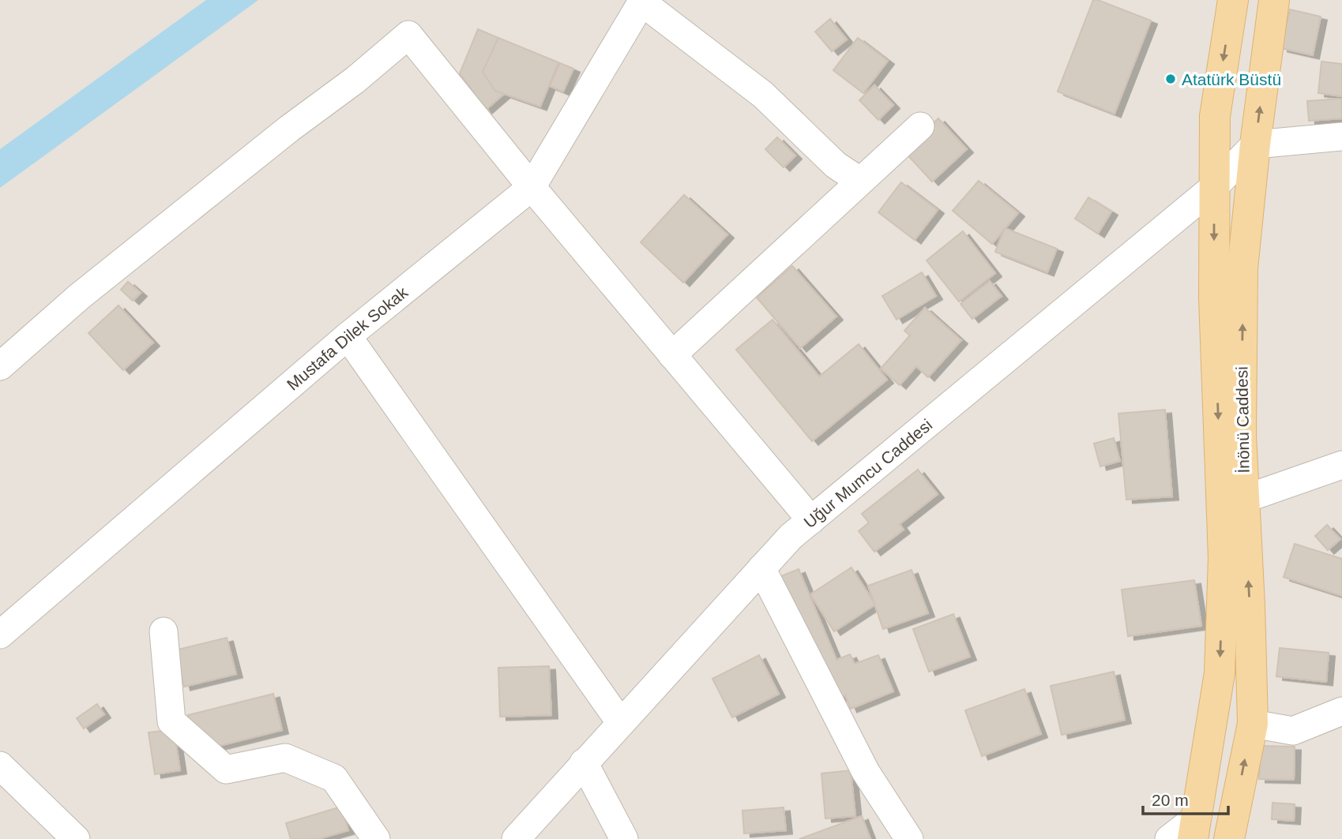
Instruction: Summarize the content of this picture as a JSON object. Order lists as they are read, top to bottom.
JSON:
{
  "streets": {
    "main road": ["İnönü Caddesi"],
    "street": ["Mustafa Dilek Sokak", "Uğur Mumcu Caddesi"]
  },
  "crossings": [
    ["İnönü Caddesi", "Uğur Mumcu Caddesi"]
  ],
  "places": ["Atatürk Büstü"],
  "scale_bar": "20 m"
}
